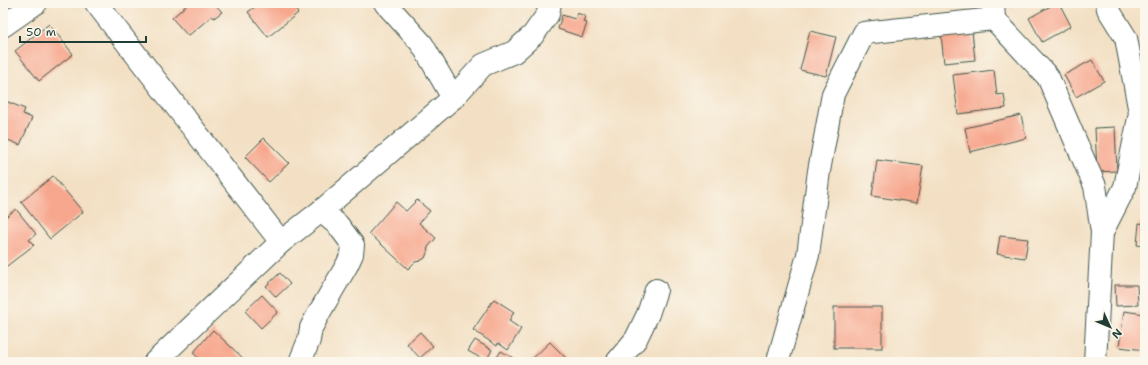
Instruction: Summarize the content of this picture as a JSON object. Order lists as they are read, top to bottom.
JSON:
{
  "scale_bar": "50 m",
  "north": "bottom right"
}
